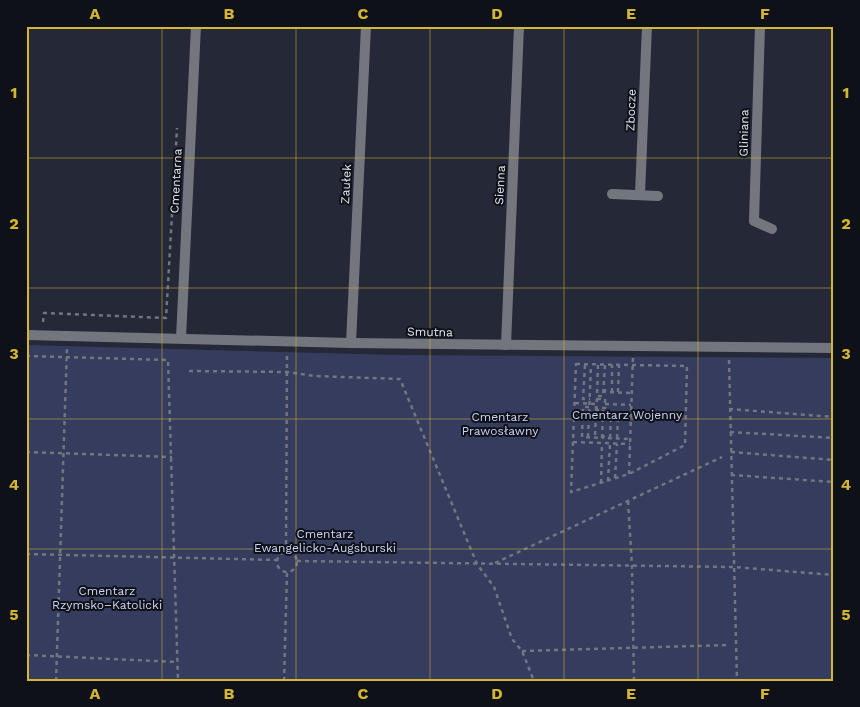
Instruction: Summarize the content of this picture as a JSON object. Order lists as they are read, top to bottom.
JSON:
{
  "streets": {
    "street": [
      "Zbocze",
      "Gliniana",
      "Cmentarna",
      "Zaułek",
      "Sienna",
      "Smutna"
    ]
  },
  "crossings": [
    ["Cmentarna", "Smutna"],
    ["Zaułek", "Smutna"],
    ["Sienna", "Smutna"]
  ],
  "parks": [
    "Cmentarz Wojenny",
    "Cmentarz Prawosławny",
    "Cmentarz Ewangelicko-Augsburski",
    "Cmentarz Rzymsko–Katolicki"
  ],
  "grid": {
    "columns": [
      "A",
      "B",
      "C",
      "D",
      "E",
      "F"
    ],
    "rows": [
      "1",
      "2",
      "3",
      "4",
      "5"
    ]
  }
}
